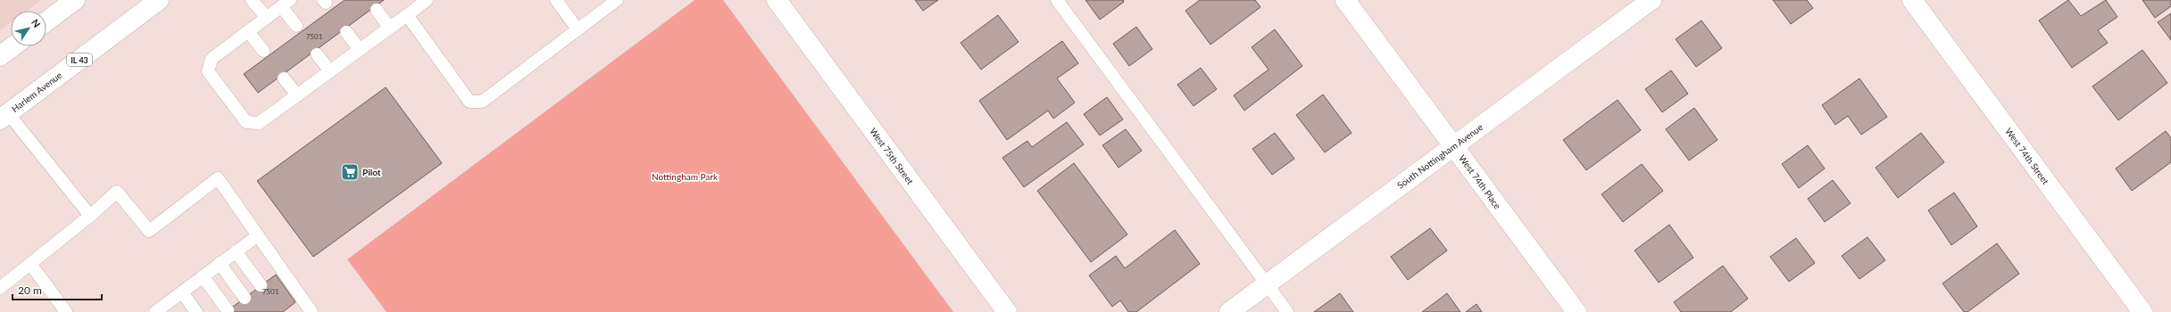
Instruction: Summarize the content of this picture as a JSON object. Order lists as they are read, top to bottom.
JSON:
{
  "streets": {
    "street": [
      "IL 43",
      "Harlem Avenue",
      "West 75th Street",
      "South Nottingham Avenue",
      "West 74th Street",
      "West 74th Place"
    ]
  },
  "crossings": [
    ["South Nottingham Avenue", "West 74th Place"]
  ],
  "parks": ["Nottingham Park"],
  "places": {
    "supermarket": ["Pilot"]
  },
  "house_numbers": ["7501", "7501"],
  "scale_bar": "20 m",
  "north": "top right"
}
